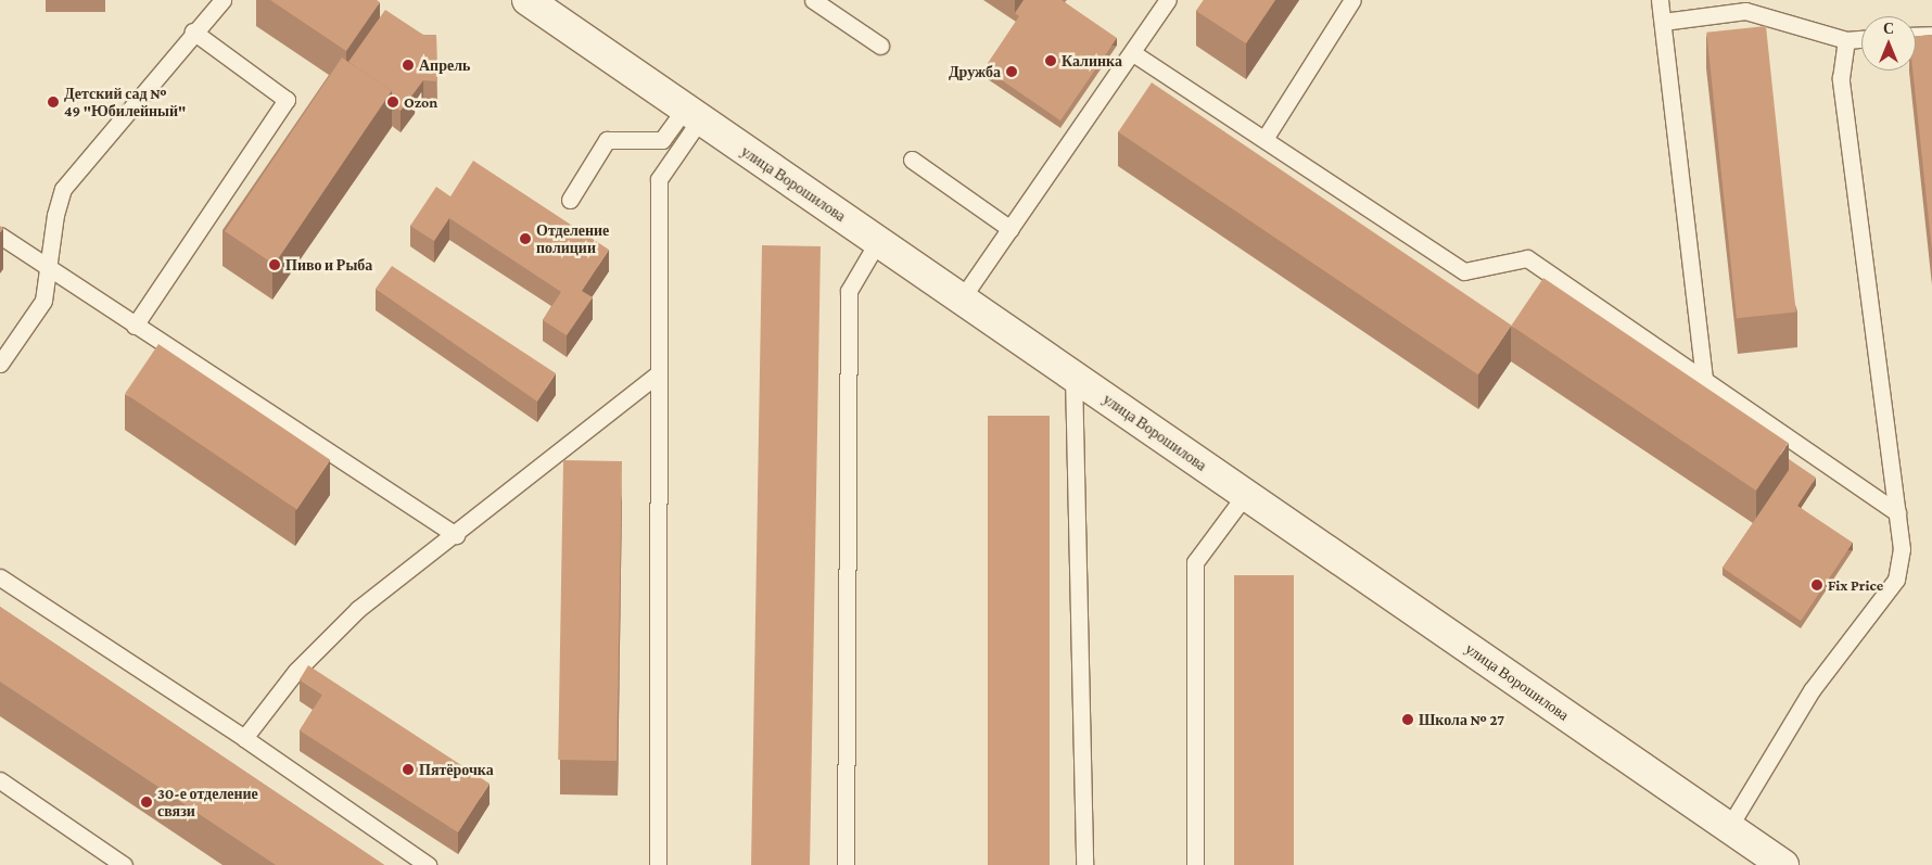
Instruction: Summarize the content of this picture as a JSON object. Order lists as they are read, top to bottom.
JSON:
{
  "streets": {
    "main road": ["улица Ворошилова"]
  },
  "places": [
    "Калинка",
    "Апрель",
    "Дружба",
    "Детский сад № 49 \"Юбилейный\"",
    "Ozon",
    "Отделение полиции",
    "Пиво и Рыба",
    "Fix Price",
    "Школа № 27",
    "Пятёрочка",
    "30-е отделение связи"
  ],
  "north": "top"
}
